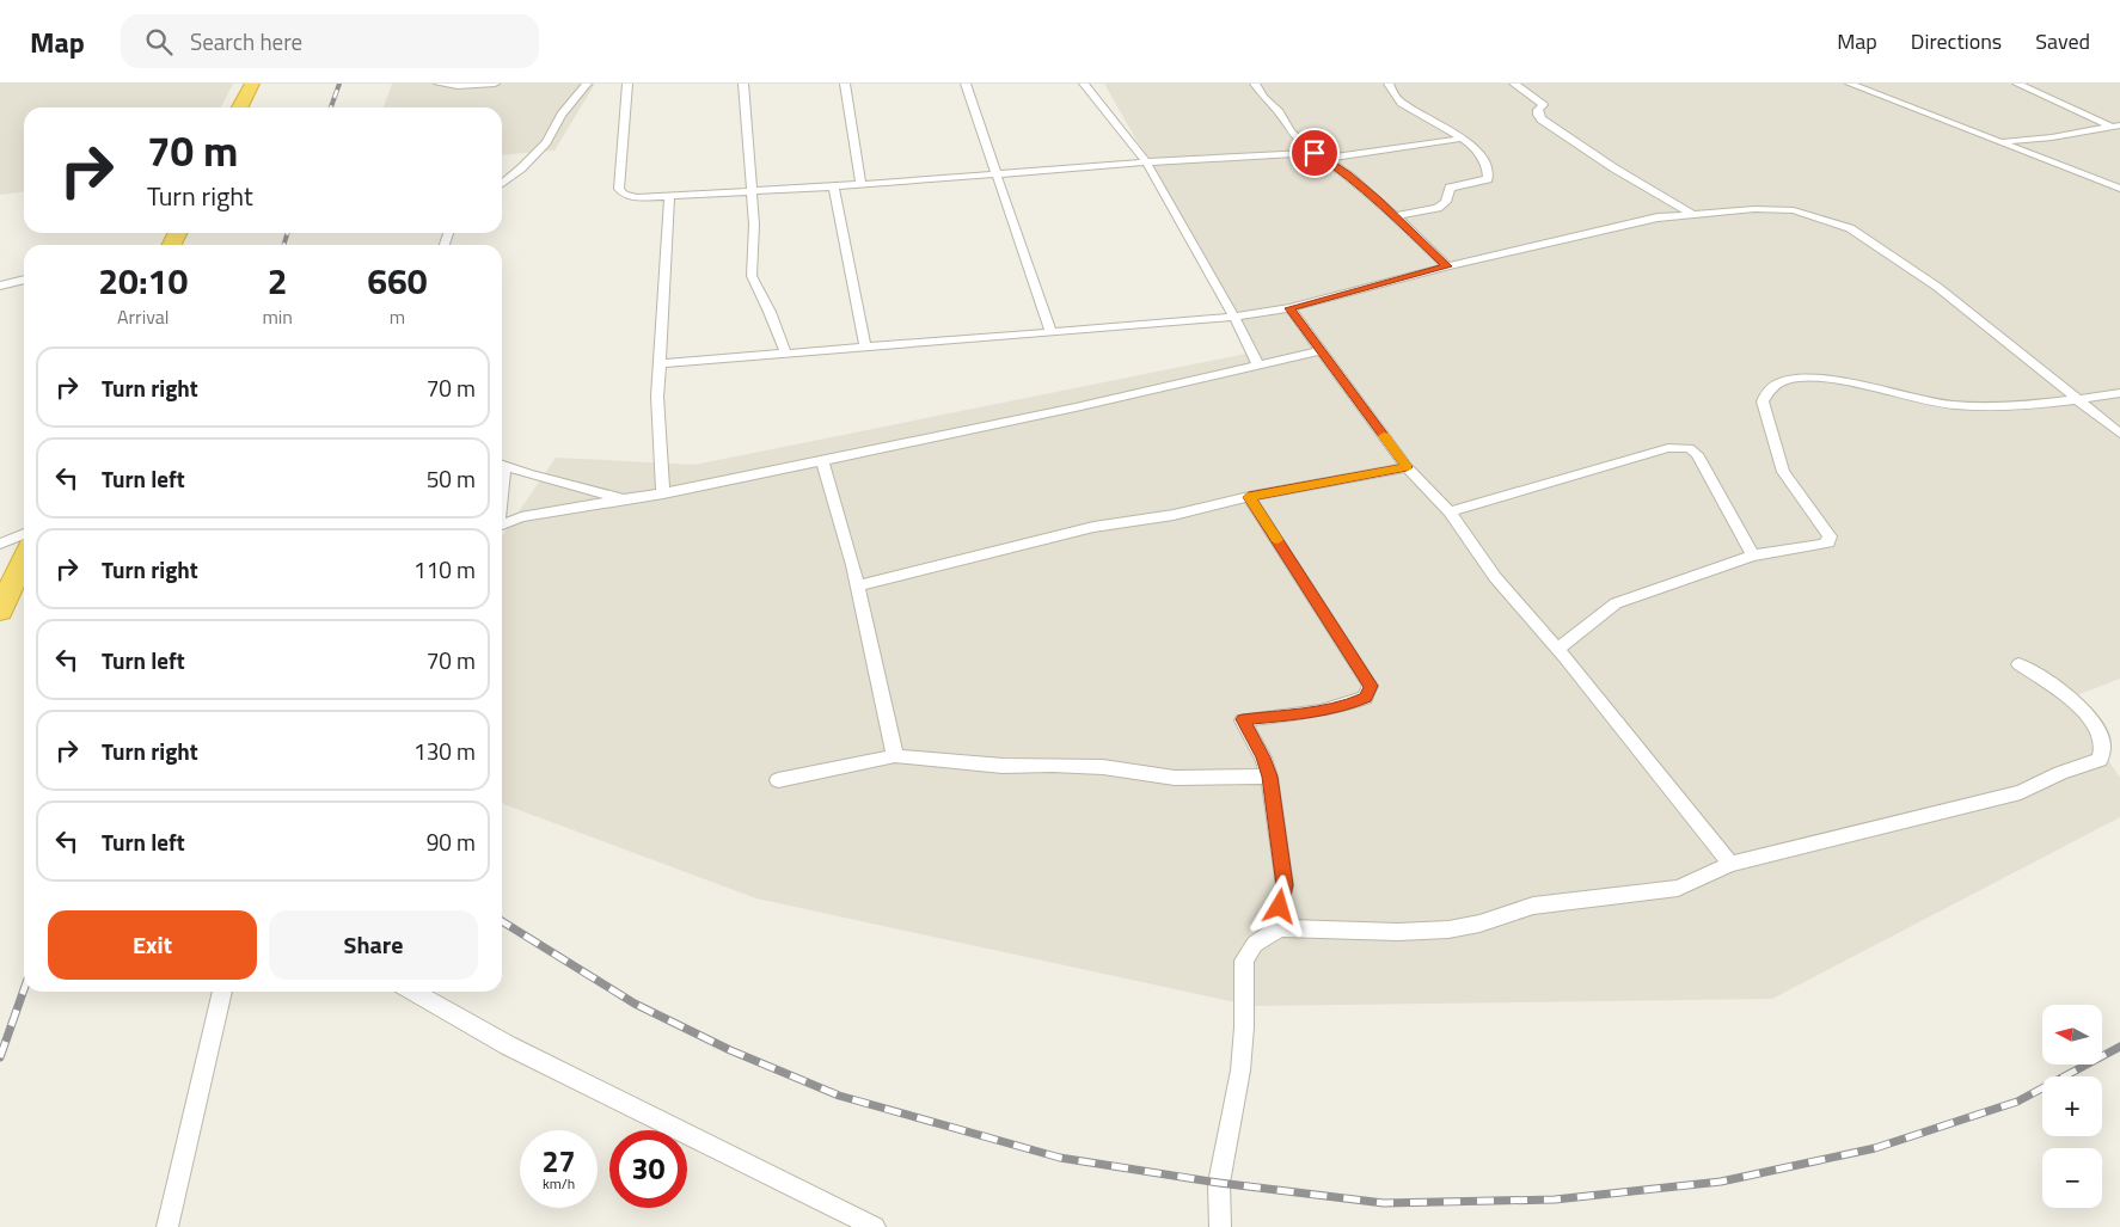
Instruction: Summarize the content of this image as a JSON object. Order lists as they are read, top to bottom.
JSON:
{
  "north": "left",
  "page": {
    "header": "Map",
    "search": "Search here",
    "nav": ["Map", "Directions", "Saved"],
    "turn": ["70 m", "Turn right"],
    "eta": [
      "20:10",
      "Arrival",
      "2",
      "min",
      "660",
      "m"
    ],
    "list": [
      {
        "name": "Turn right",
        "value": "70 m"
      },
      {
        "name": "Turn left",
        "value": "50 m"
      },
      {
        "name": "Turn right",
        "value": "110 m"
      },
      {
        "name": "Turn left",
        "value": "70 m"
      },
      {
        "name": "Turn right",
        "value": "130 m"
      },
      {
        "name": "Turn left",
        "value": "90 m"
      }
    ],
    "buttons": ["Exit", "Share"],
    "map_buttons": ["+", "−"],
    "speed": "27 km/h",
    "limit": "30"
  }
}
